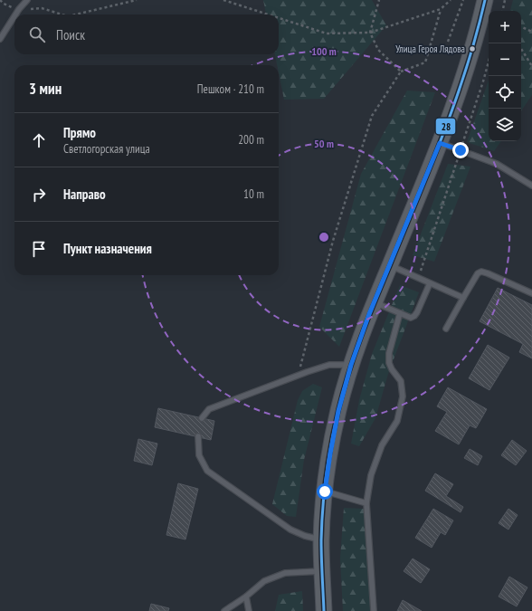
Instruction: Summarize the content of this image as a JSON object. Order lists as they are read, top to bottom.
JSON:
{
  "places": ["Улица Героя Лядова"],
  "lines": ["transit line 28"],
  "page": {
    "map_buttons": ["+", "−"],
    "search": "Поиск",
    "heading": ["3 мин", "Пешком · 210 m"],
    "list": [
      ["Прямо", "Светлогорская улица", "200 m"],
      ["Направо", "10 m"],
      "Пункт назначения"
    ]
  },
  "rings": ["100 m", "50 m"]
}
